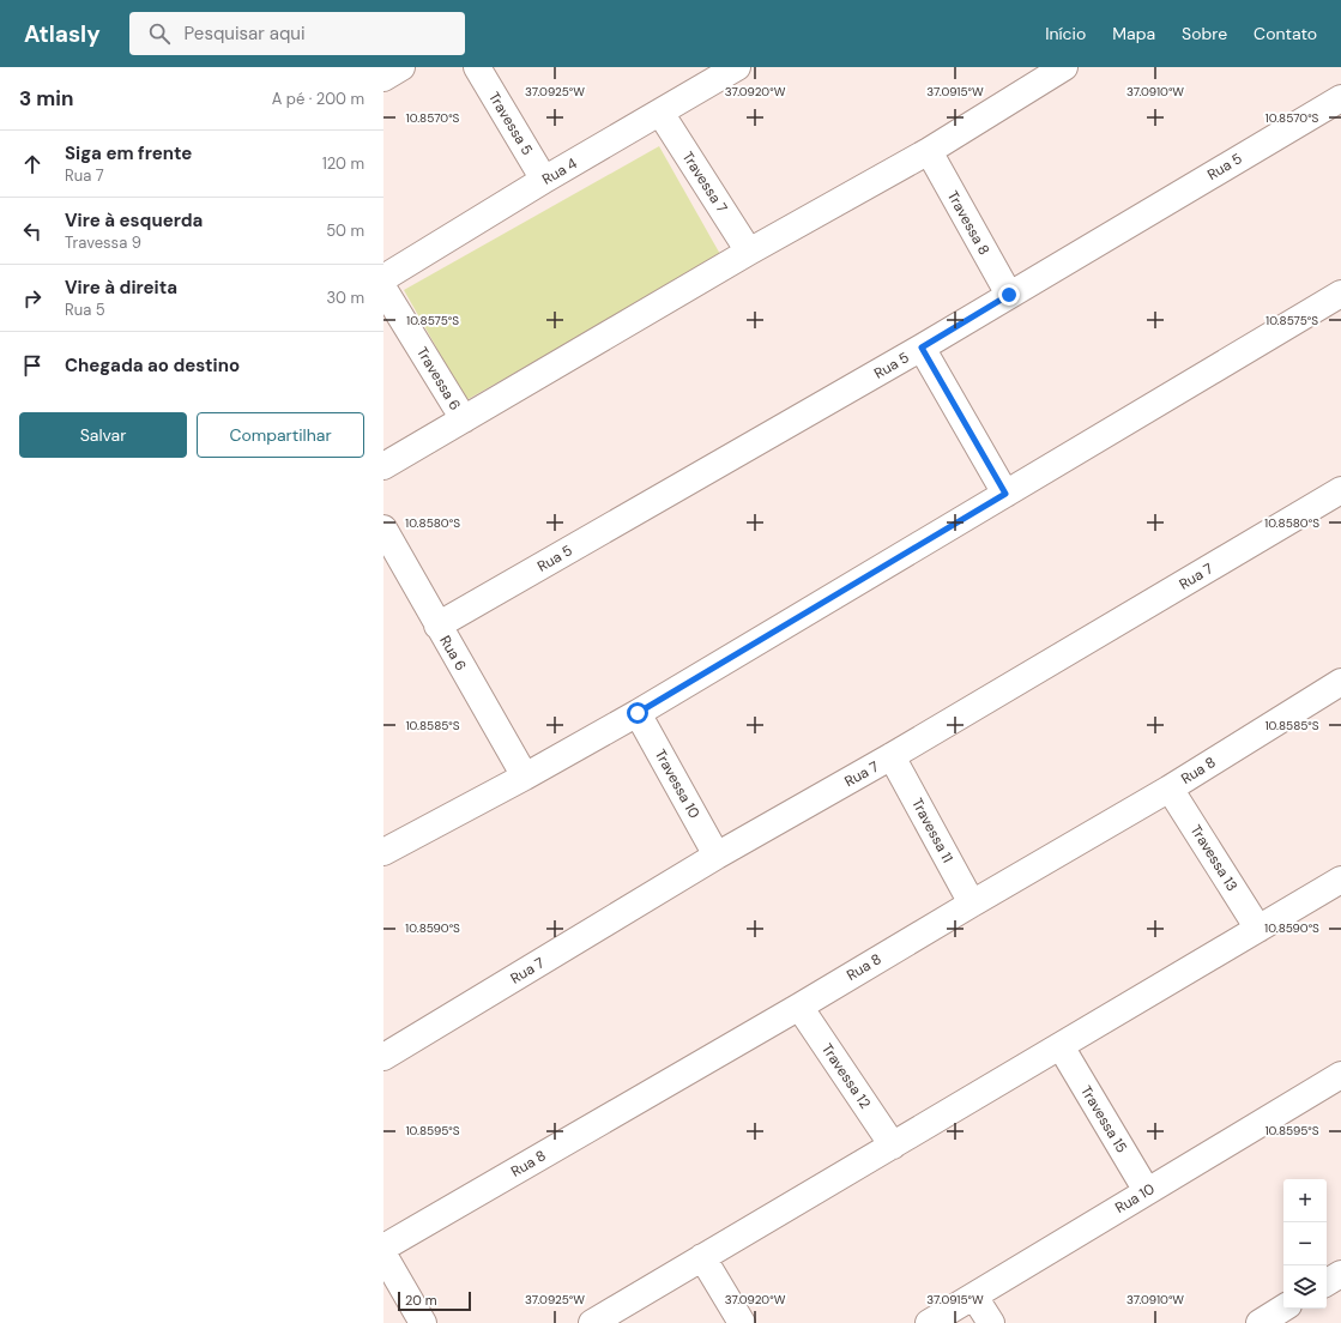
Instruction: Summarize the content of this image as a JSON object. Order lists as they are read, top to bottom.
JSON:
{
  "streets": {
    "street": [
      "Travessa 5",
      "Rua 5",
      "Rua 4",
      "Travessa 7",
      "Travessa 8",
      "Travessa 6",
      "Rua 7",
      "Rua 6",
      "Rua 8",
      "Travessa 10",
      "Travessa 11",
      "Travessa 13",
      "Travessa 12",
      "Travessa 15",
      "Rua 10"
    ]
  },
  "crossings": [
    ["Travessa 5", "Rua 4"],
    ["Rua 5", "Travessa 8"],
    ["Rua 5", "Rua 6"],
    ["Rua 4", "Travessa 7"],
    ["Rua 7", "Travessa 10"],
    ["Rua 7", "Travessa 11"],
    ["Rua 8", "Travessa 11"],
    ["Rua 8", "Travessa 13"],
    ["Rua 8", "Travessa 12"],
    ["Travessa 15", "Rua 10"]
  ],
  "scale_bar": "20 m",
  "page": {
    "header": "Atlasly",
    "search": "Pesquisar aqui",
    "nav": [
      "Início",
      "Mapa",
      "Sobre",
      "Contato"
    ],
    "heading": ["3 min", "A pé · 200 m"],
    "list": [
      ["Siga em frente", "Rua 7", "120 m"],
      ["Vire à esquerda", "Travessa 9", "50 m"],
      ["Vire à direita", "Rua 5", "30 m"],
      "Chegada ao destino"
    ],
    "buttons": ["Salvar", "Compartilhar"],
    "map_buttons": ["+", "−"],
    "scale": "20 m"
  },
  "coordinates": [
    "37.0925°W",
    "37.0920°W",
    "37.0915°W",
    "37.0910°W",
    "10.8570°S",
    "10.8575°S",
    "10.8580°S",
    "10.8585°S",
    "10.8590°S",
    "10.8595°S"
  ]
}
